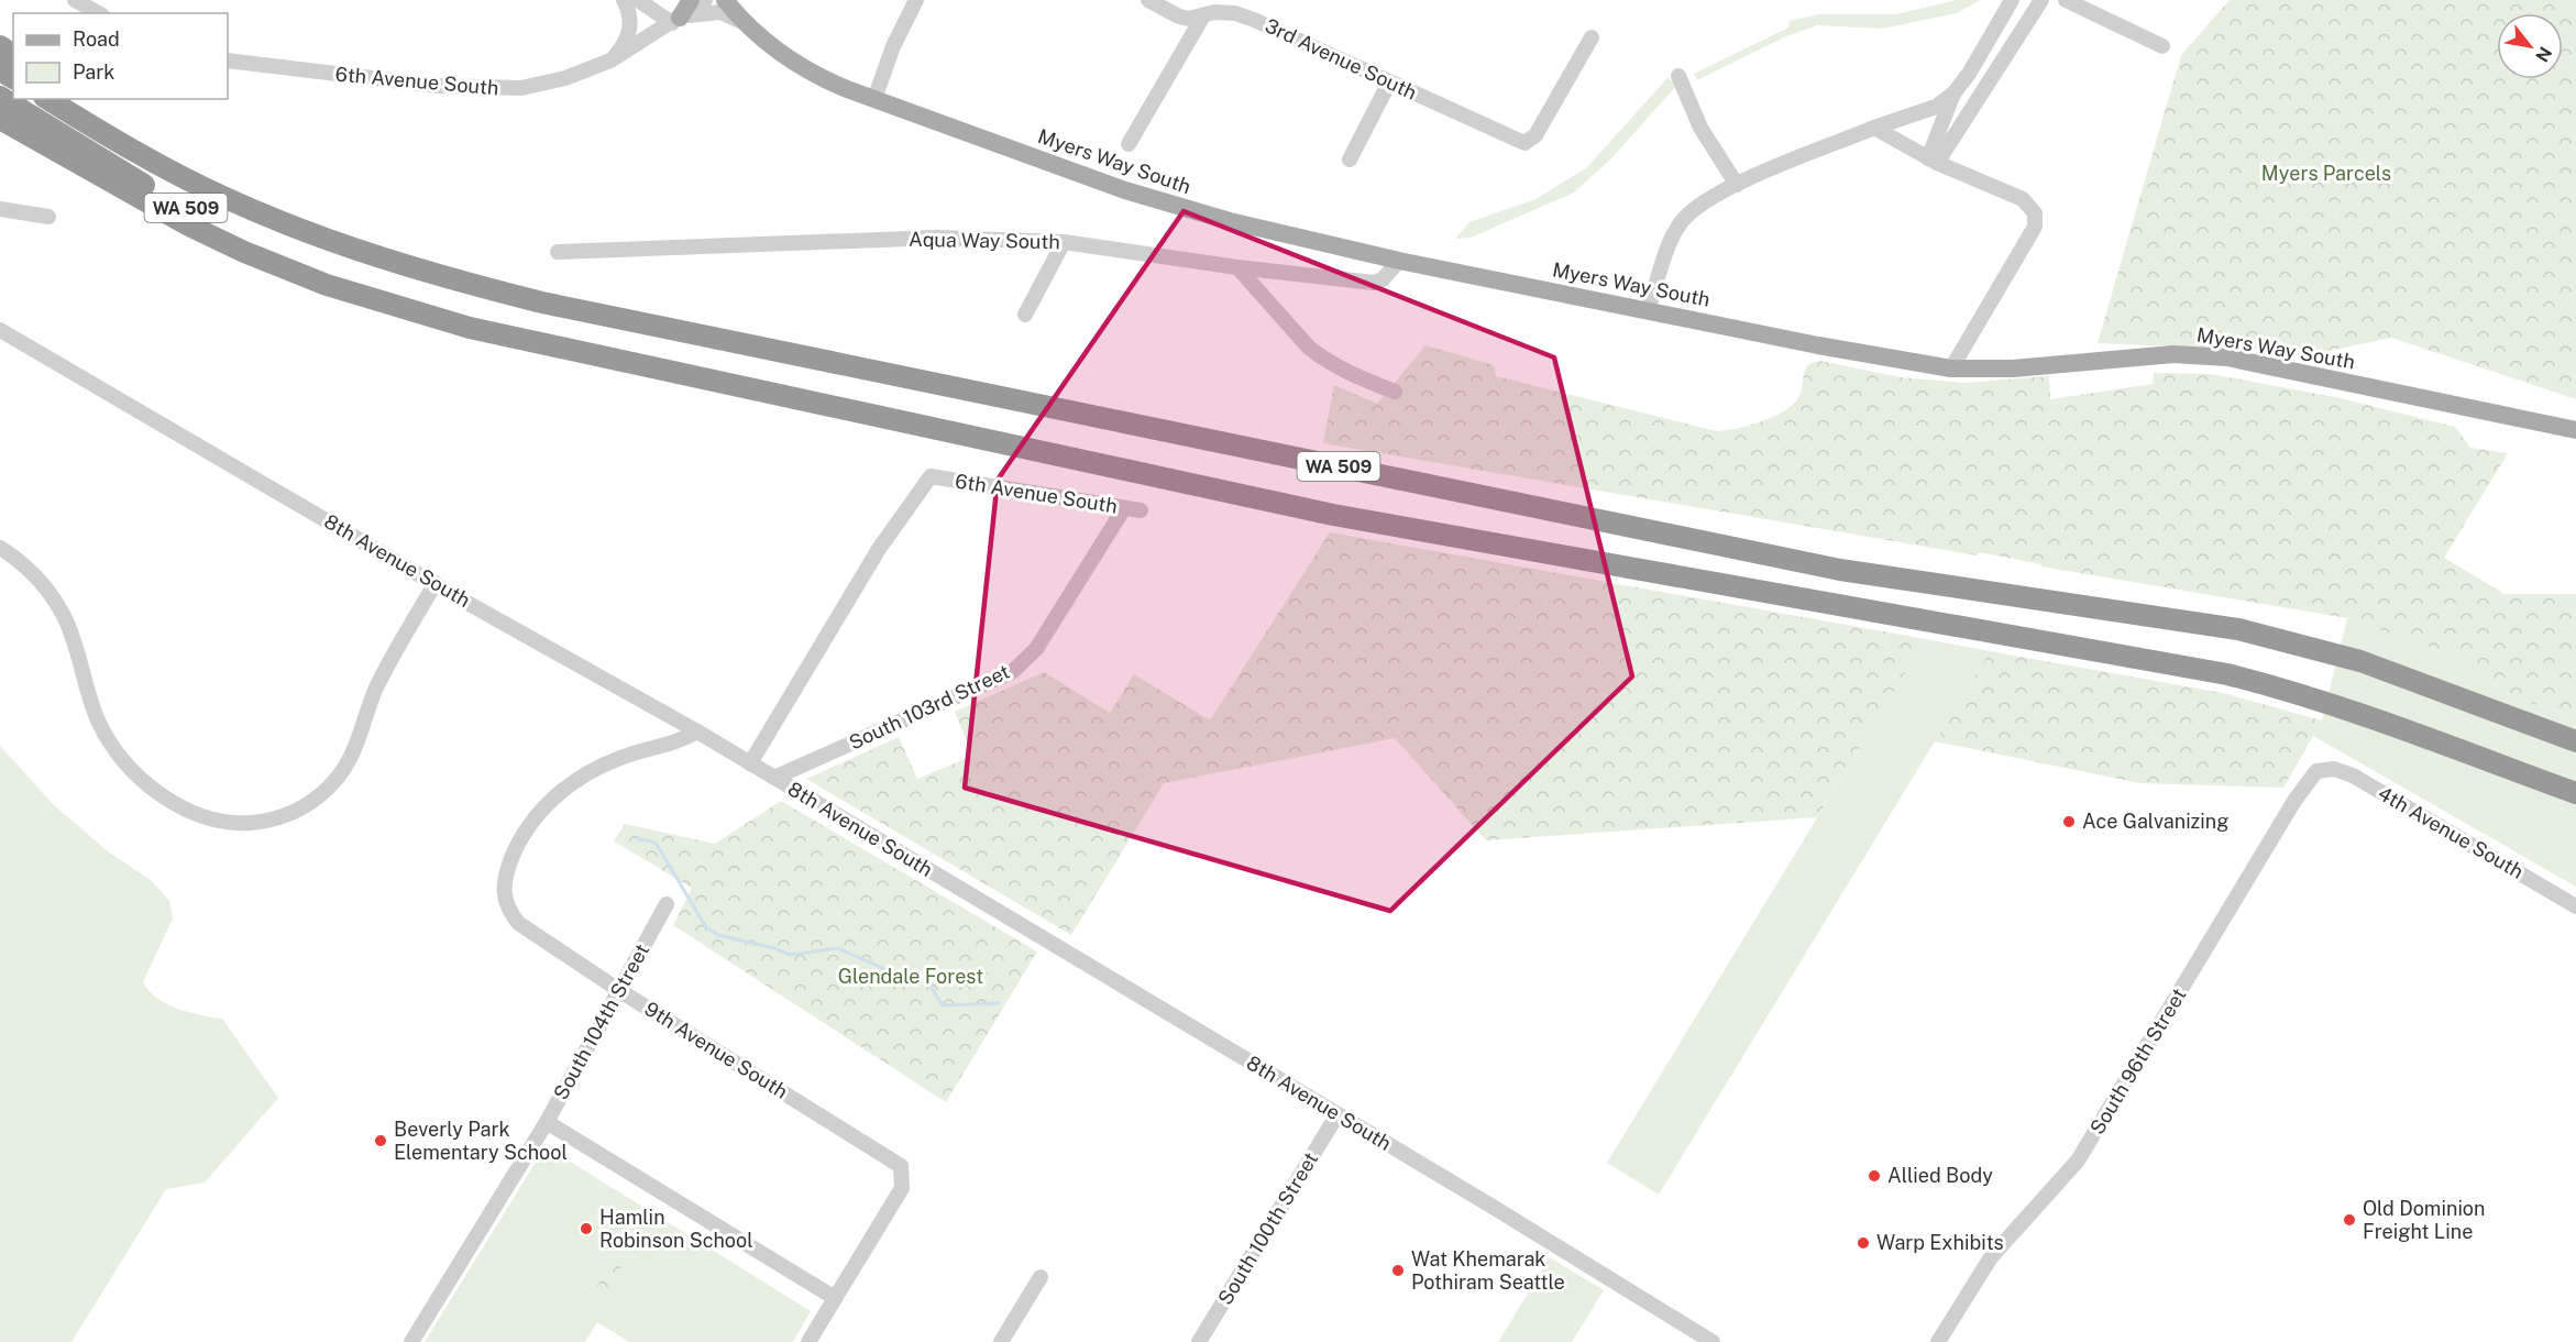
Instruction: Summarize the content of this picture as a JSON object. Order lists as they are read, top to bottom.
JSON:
{
  "streets": {
    "highway": ["WA 509"],
    "main road": ["Myers Way South"],
    "street": [
      "3rd Avenue South",
      "6th Avenue South",
      "Aqua Way South",
      "8th Avenue South",
      "South 103rd Street",
      "4th Avenue South",
      "South 104th Street",
      "9th Avenue South",
      "South 96th Street",
      "South 100th Street"
    ]
  },
  "crossings": [
    ["6th Avenue South", "8th Avenue South"],
    ["6th Avenue South", "South 103rd Street"],
    ["Myers Way South", "Aqua Way South"],
    ["8th Avenue South", "South 103rd Street"],
    ["8th Avenue South", "9th Avenue South"],
    ["8th Avenue South", "South 100th Street"],
    ["4th Avenue South", "South 96th Street"],
    ["South 104th Street", "9th Avenue South"]
  ],
  "parks": ["Myers Parcels", "Glendale Forest"],
  "places": [
    "Ace Galvanizing",
    "Beverly Park Elementary School",
    "Allied Body",
    "Old Dominion Freight Line",
    "Hamlin Robinson School",
    "Warp Exhibits",
    "Wat Khemarak Pothiram Seattle"
  ],
  "legend": ["Road", "Park"],
  "north": "bottom right"
}
